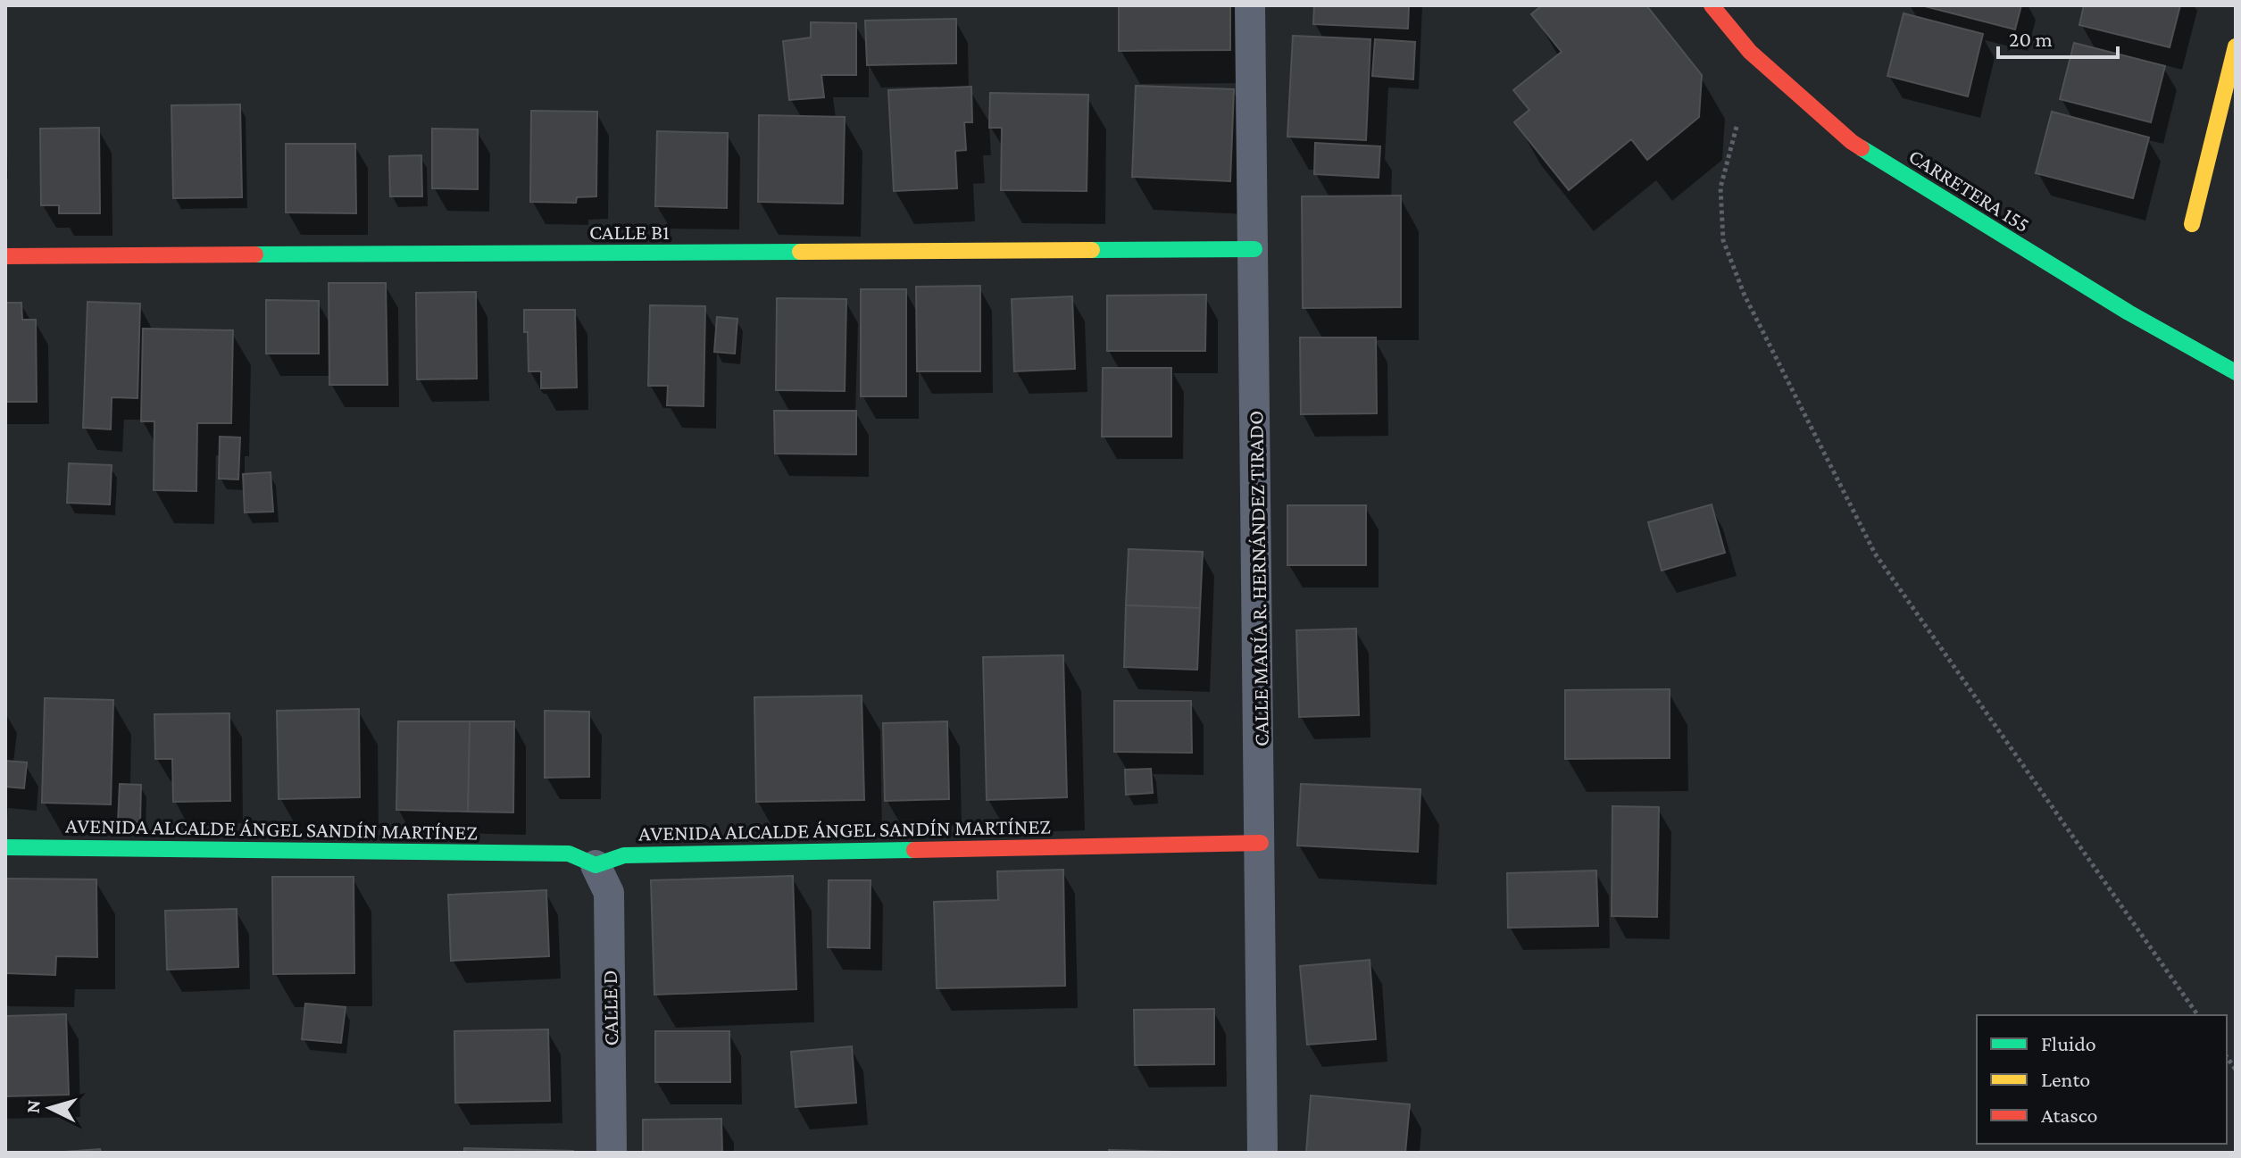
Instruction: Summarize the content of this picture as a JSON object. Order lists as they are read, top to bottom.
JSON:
{
  "streets": {
    "street": [
      "CARRETERA 155",
      "CALLE B1",
      "CALLE MARÍA R. HERNÁNDEZ TIRADO",
      "AVENIDA ALCALDE ÁNGEL SANDÍN MARTÍNEZ",
      "CALLE D"
    ]
  },
  "crossings": [
    ["CALLE B1", "CALLE MARÍA R. HERNÁNDEZ TIRADO"],
    ["CALLE MARÍA R. HERNÁNDEZ TIRADO", "AVENIDA ALCALDE ÁNGEL SANDÍN MARTÍNEZ"],
    ["AVENIDA ALCALDE ÁNGEL SANDÍN MARTÍNEZ", "CALLE D"]
  ],
  "legend": ["Fluido", "Lento", "Atasco"],
  "scale_bar": "20 m",
  "north": "left"
}
